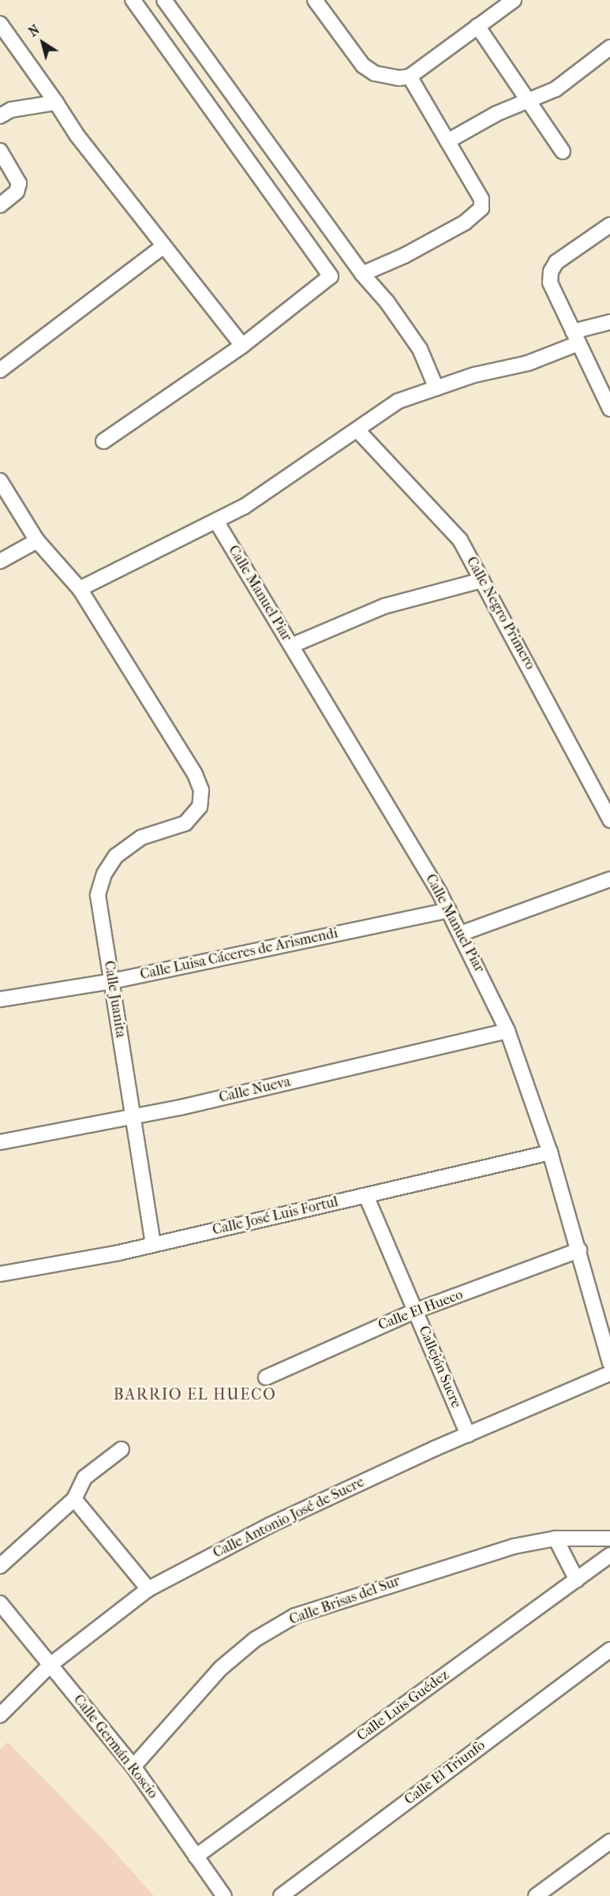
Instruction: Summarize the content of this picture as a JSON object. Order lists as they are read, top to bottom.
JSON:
{
  "streets": {
    "street": [
      "Calle Manuel Piar",
      "Calle Negro Primero",
      "Calle Luisa Cáceres de Arismendi",
      "Calle Juanita",
      "Calle Nueva",
      "Calle José Luis Fortul",
      "Calle El Hueco",
      "Callejón Sucre",
      "Calle Antonio José de Sucre",
      "Calle Brisas del Sur",
      "Calle Luis Guédez",
      "Calle Germán Roscio",
      "Calle El Triunfo"
    ]
  },
  "crossings": [
    ["Calle Manuel Piar", "Calle Luisa Cáceres de Arismendi"],
    ["Calle Manuel Piar", "Calle Nueva"],
    ["Calle Manuel Piar", "Calle José Luis Fortul"],
    ["Calle Manuel Piar", "Calle El Hueco"],
    ["Calle Luisa Cáceres de Arismendi", "Calle Juanita"],
    ["Calle Juanita", "Calle Nueva"],
    ["Calle Juanita", "Calle José Luis Fortul"],
    ["Calle José Luis Fortul", "Callejón Sucre"],
    ["Calle El Hueco", "Callejón Sucre"],
    ["Callejón Sucre", "Calle Antonio José de Sucre"],
    ["Calle Antonio José de Sucre", "Calle Germán Roscio"],
    ["Calle Brisas del Sur", "Calle Germán Roscio"],
    ["Calle Luis Guédez", "Calle Germán Roscio"]
  ],
  "districts": ["BARRIO EL HUECO"],
  "north": "top left"
}
